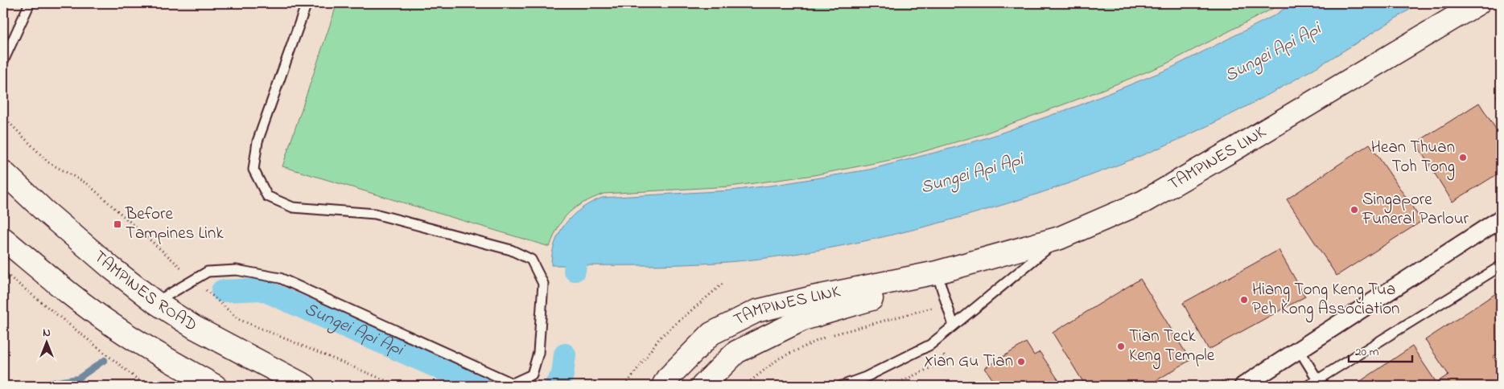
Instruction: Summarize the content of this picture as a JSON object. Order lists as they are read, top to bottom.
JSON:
{
  "streets": {
    "street": ["TAMPINES LINK", "TAMPINES ROAD"]
  },
  "water": ["Sungei Api Api"],
  "places": {
    "other": [
      "Hean Thuan Toh Tong",
      "Singapore Funeral Parlour",
      "Hiang Tong Keng Tua Peh Kong Association",
      "Tian Teck Keng Temple",
      "Xian Gu Tian"
    ],
    "transit": ["Before Tampines Link"]
  },
  "scale_bar": "20 m",
  "north": "top"
}
